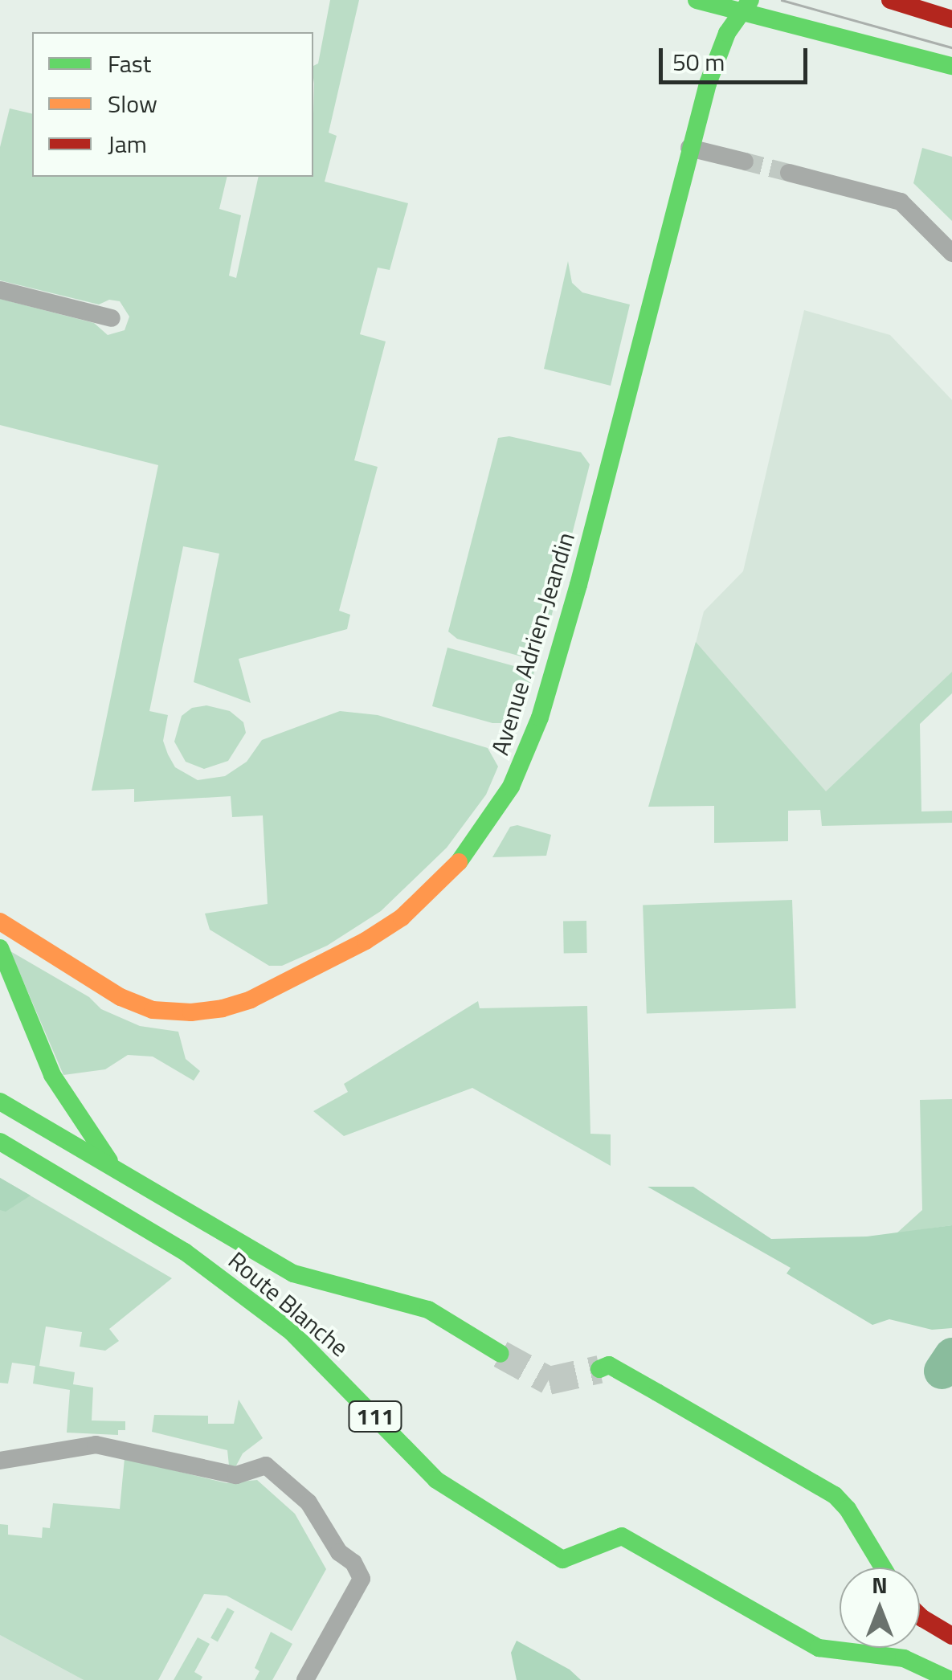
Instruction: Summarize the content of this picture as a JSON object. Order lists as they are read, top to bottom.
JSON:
{
  "streets": {
    "main road": ["Avenue Adrien-Jeandin", "Route Blanche", "111"]
  },
  "legend": ["Fast", "Slow", "Jam"],
  "scale_bar": "50 m",
  "north": "top"
}
